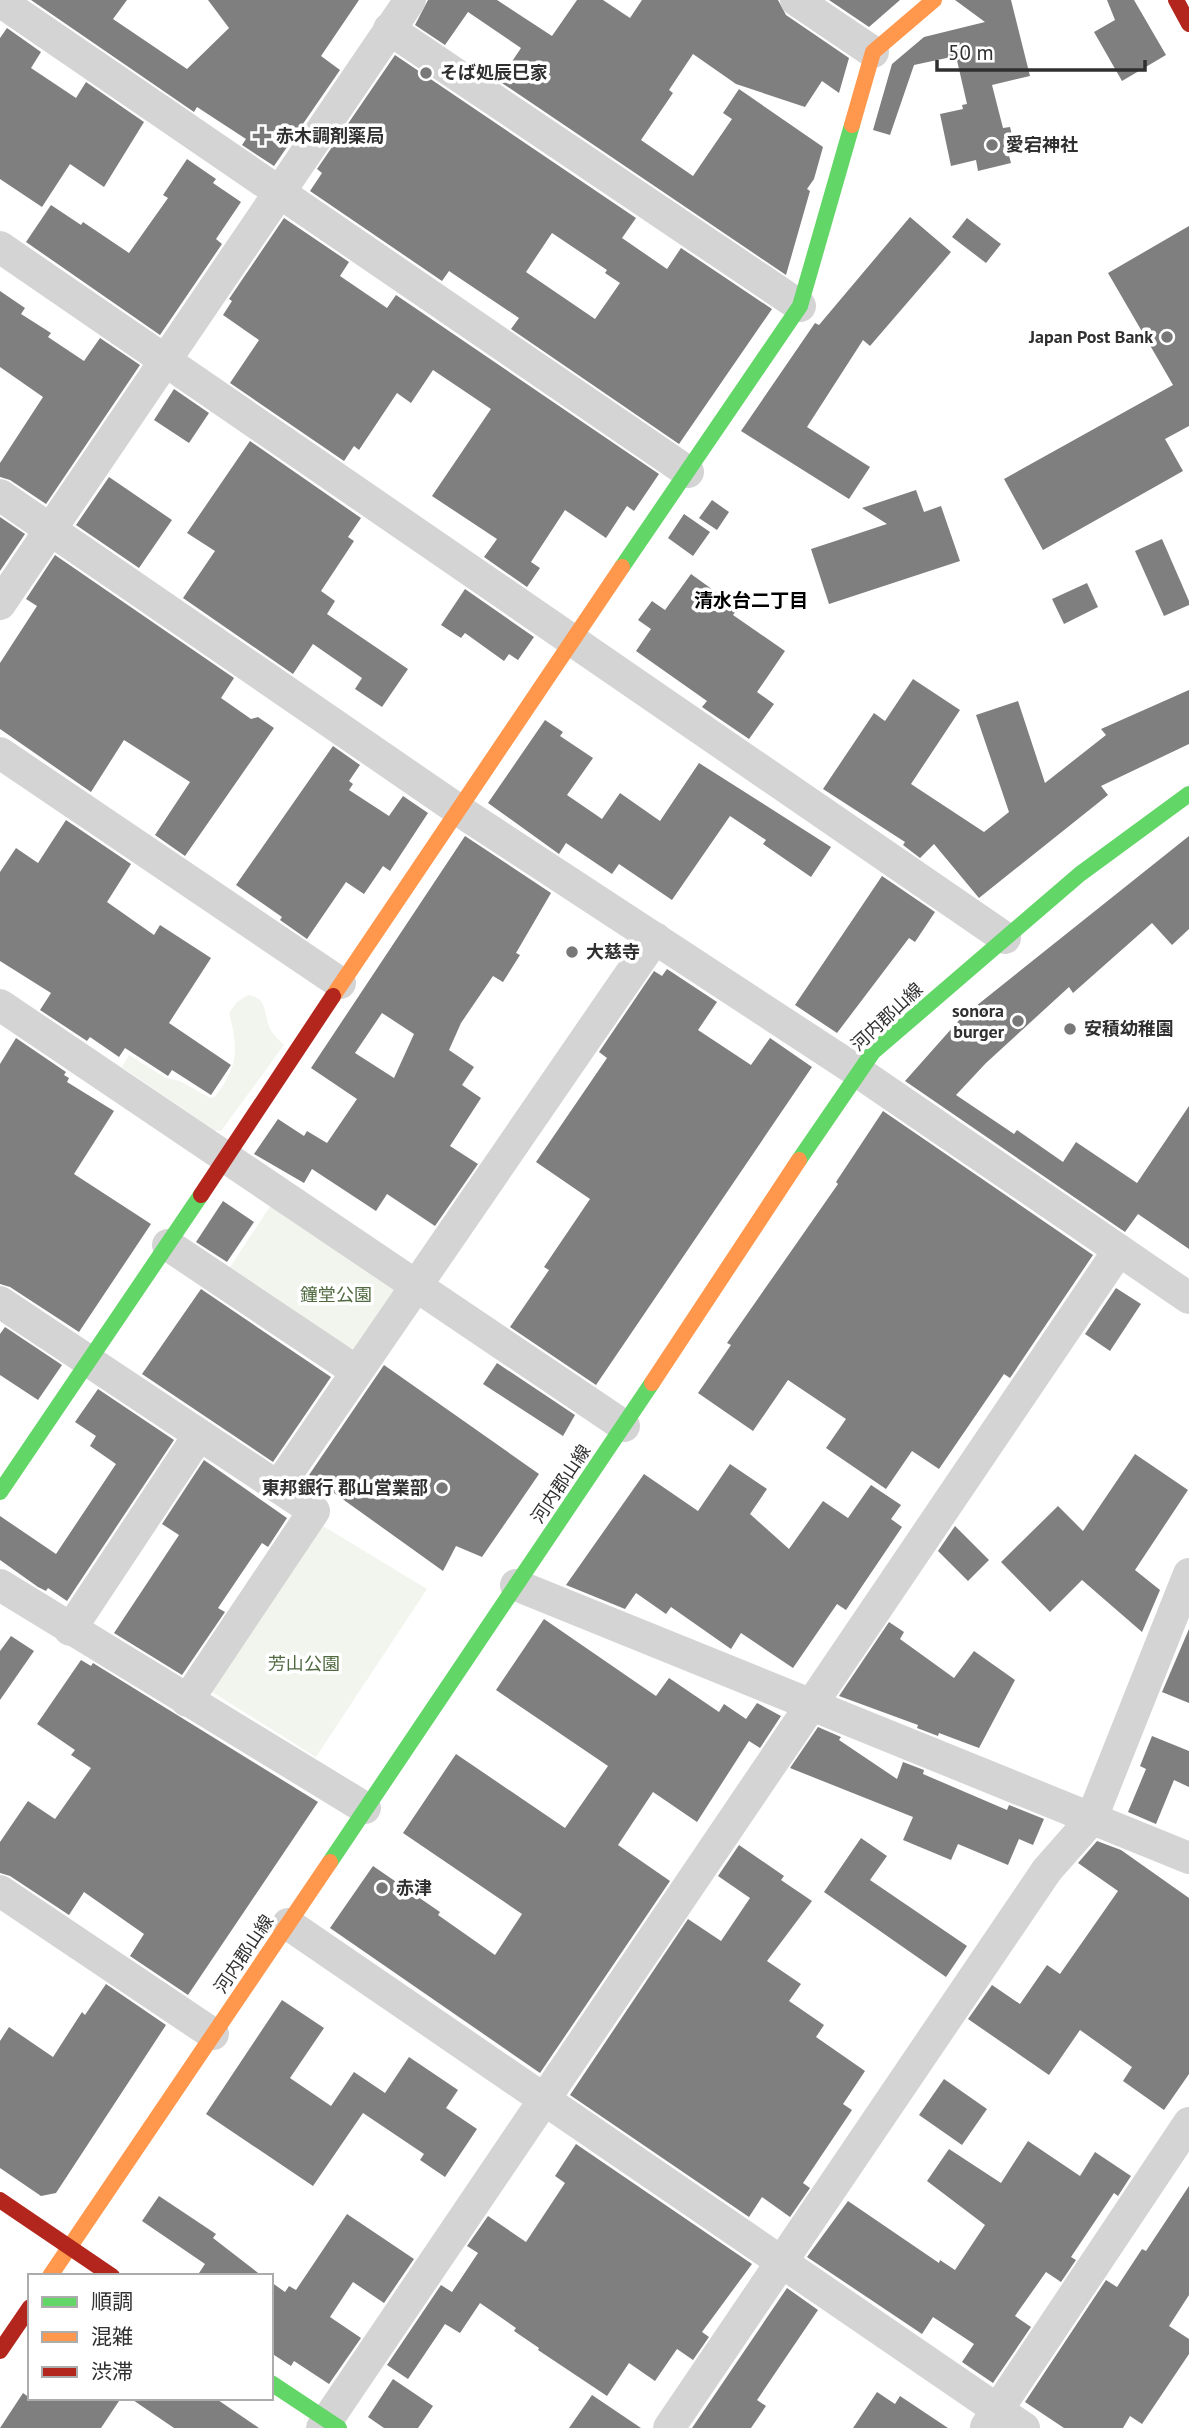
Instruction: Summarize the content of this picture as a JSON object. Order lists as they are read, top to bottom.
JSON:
{
  "streets": {
    "street": ["河内郡山線"]
  },
  "districts": ["清水台二丁目"],
  "parks": ["鐘堂公園", "芳山公園"],
  "places": {
    "other": [
      "そば処辰巳家",
      "愛宕神社",
      "Japan Post Bank",
      "大慈寺",
      "sonora burger",
      "安積幼稚園",
      "東邦銀行 郡山営業部",
      "赤津"
    ],
    "health": ["赤木調剤薬局"]
  },
  "legend": ["順調", "混雑", "渋滞"],
  "scale_bar": "50 m"
}
